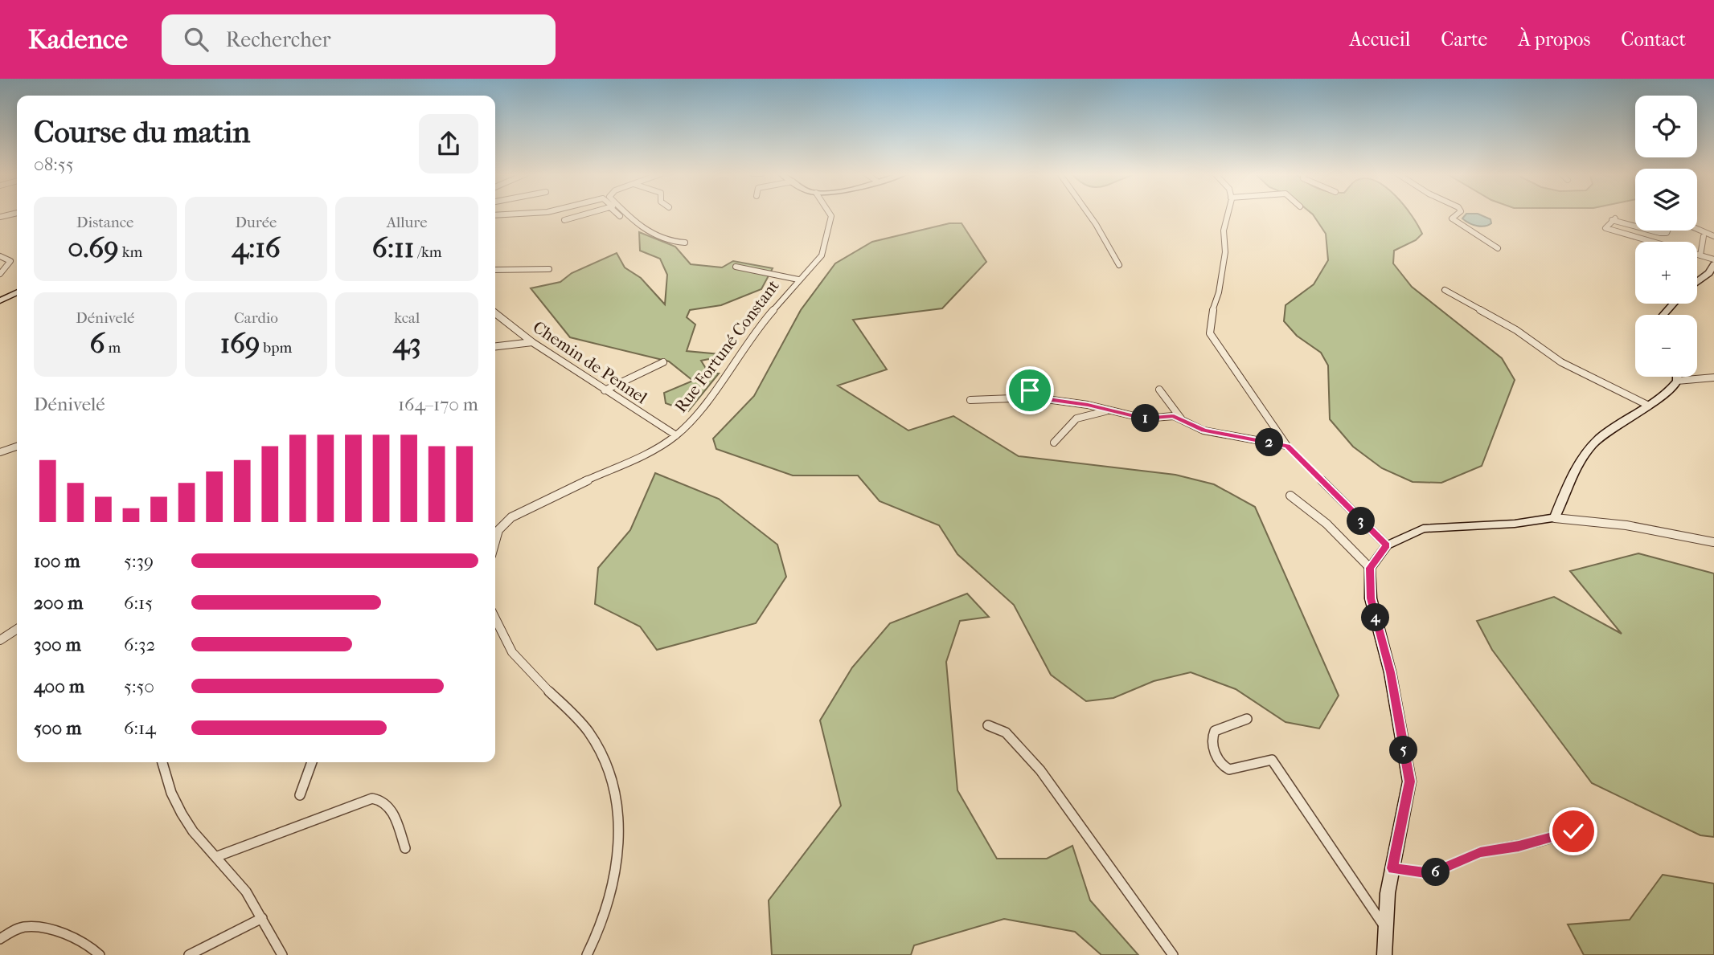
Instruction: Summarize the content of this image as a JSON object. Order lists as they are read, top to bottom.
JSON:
{
  "streets": {
    "street": ["Rue Fortuné Constant", "Chemin de Pennel"]
  },
  "crossings": [
    ["Rue Fortuné Constant", "Chemin de Pennel"]
  ],
  "page": {
    "header": "Kadence",
    "search": "Rechercher",
    "nav": [
      "Accueil",
      "Carte",
      "À propos",
      "Contact"
    ],
    "map_buttons": ["+", "−"],
    "heading": ["Course du matin", "08:55"],
    "stats": [
      ["Distance", "0.69 km"],
      ["Durée", "4:16"],
      ["Allure", "6:11 /km"],
      ["Dénivelé", "6 m"],
      ["Cardio", "169 bpm"],
      ["kcal", "43"]
    ],
    "chart": ["Dénivelé", "164–170 m"],
    "pins": [
      "1",
      "2",
      "3",
      "4",
      "5",
      "6"
    ],
    "list": [
      {
        "name": "100 m",
        "note": "5:39"
      },
      {
        "name": "200 m",
        "note": "6:15"
      },
      {
        "name": "300 m",
        "note": "6:32"
      },
      {
        "name": "400 m",
        "note": "5:50"
      },
      {
        "name": "500 m",
        "note": "6:14"
      }
    ]
  }
}
